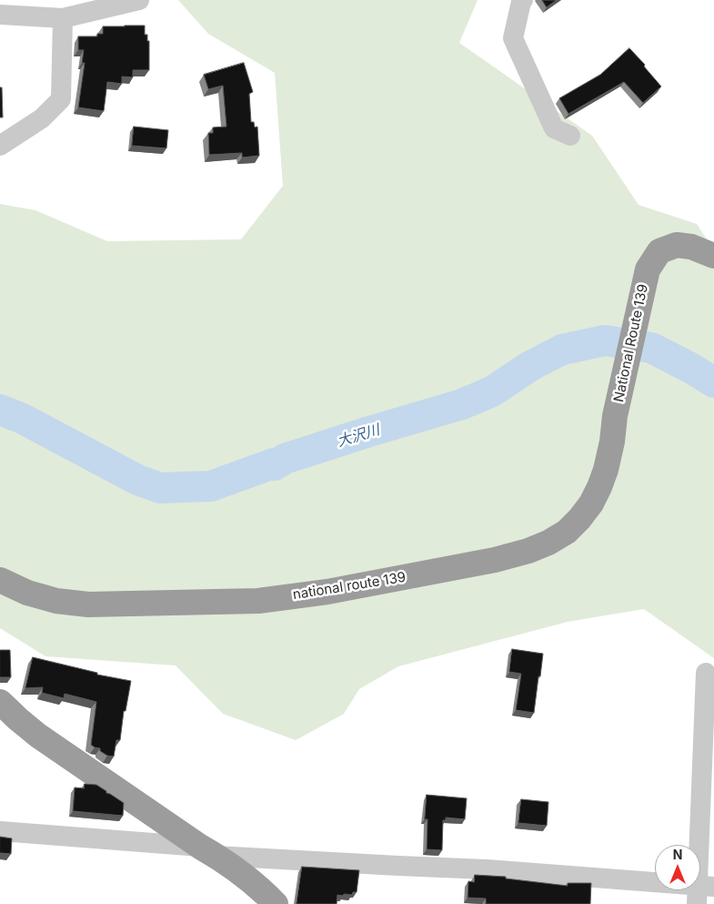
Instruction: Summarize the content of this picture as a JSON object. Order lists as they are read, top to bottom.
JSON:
{
  "streets": {
    "highway": ["National Route 139", "national route 139"]
  },
  "crossings": [
    ["National Route 139", "national route 139"]
  ],
  "water": ["大沢川"],
  "north": "top"
}
